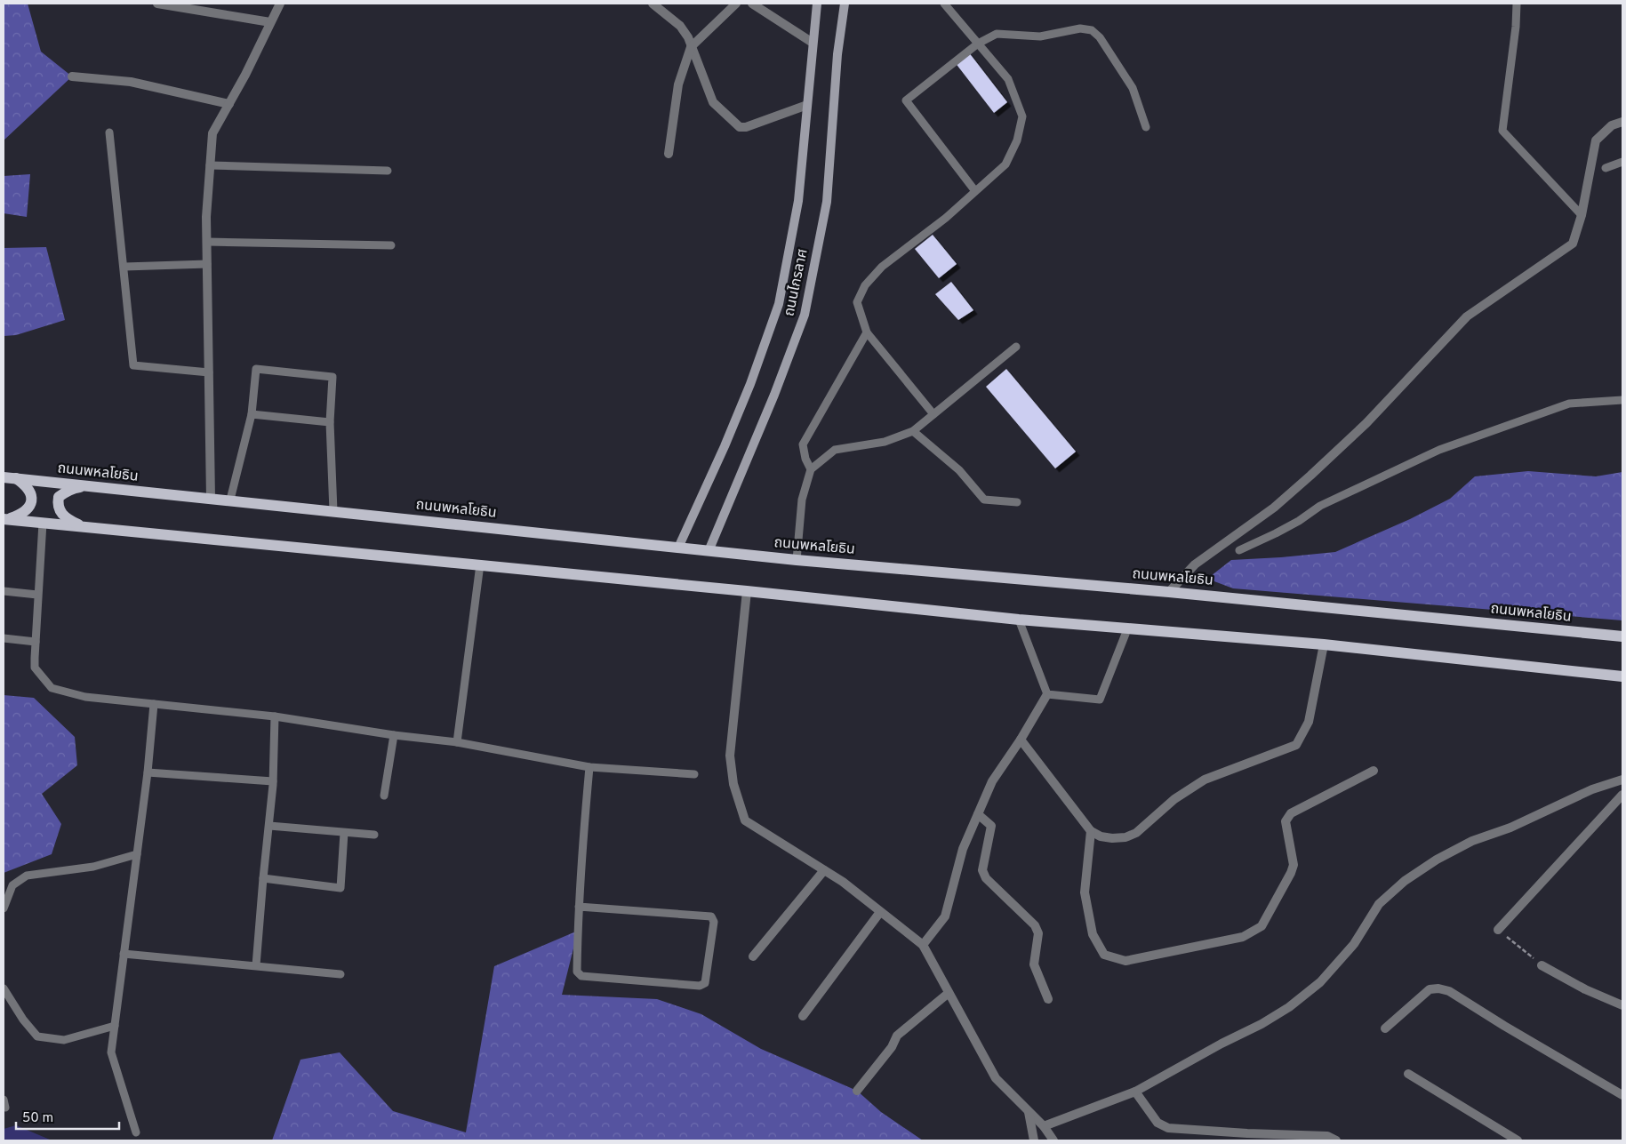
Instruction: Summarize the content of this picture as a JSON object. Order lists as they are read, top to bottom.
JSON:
{
  "streets": {
    "main road": ["ถนนไกรลาศ", "ถนนพหลโยธิน"]
  },
  "crossings": [
    ["ถนนไกรลาศ", "ถนนพหลโยธิน"]
  ],
  "scale_bar": "50 m"
}
